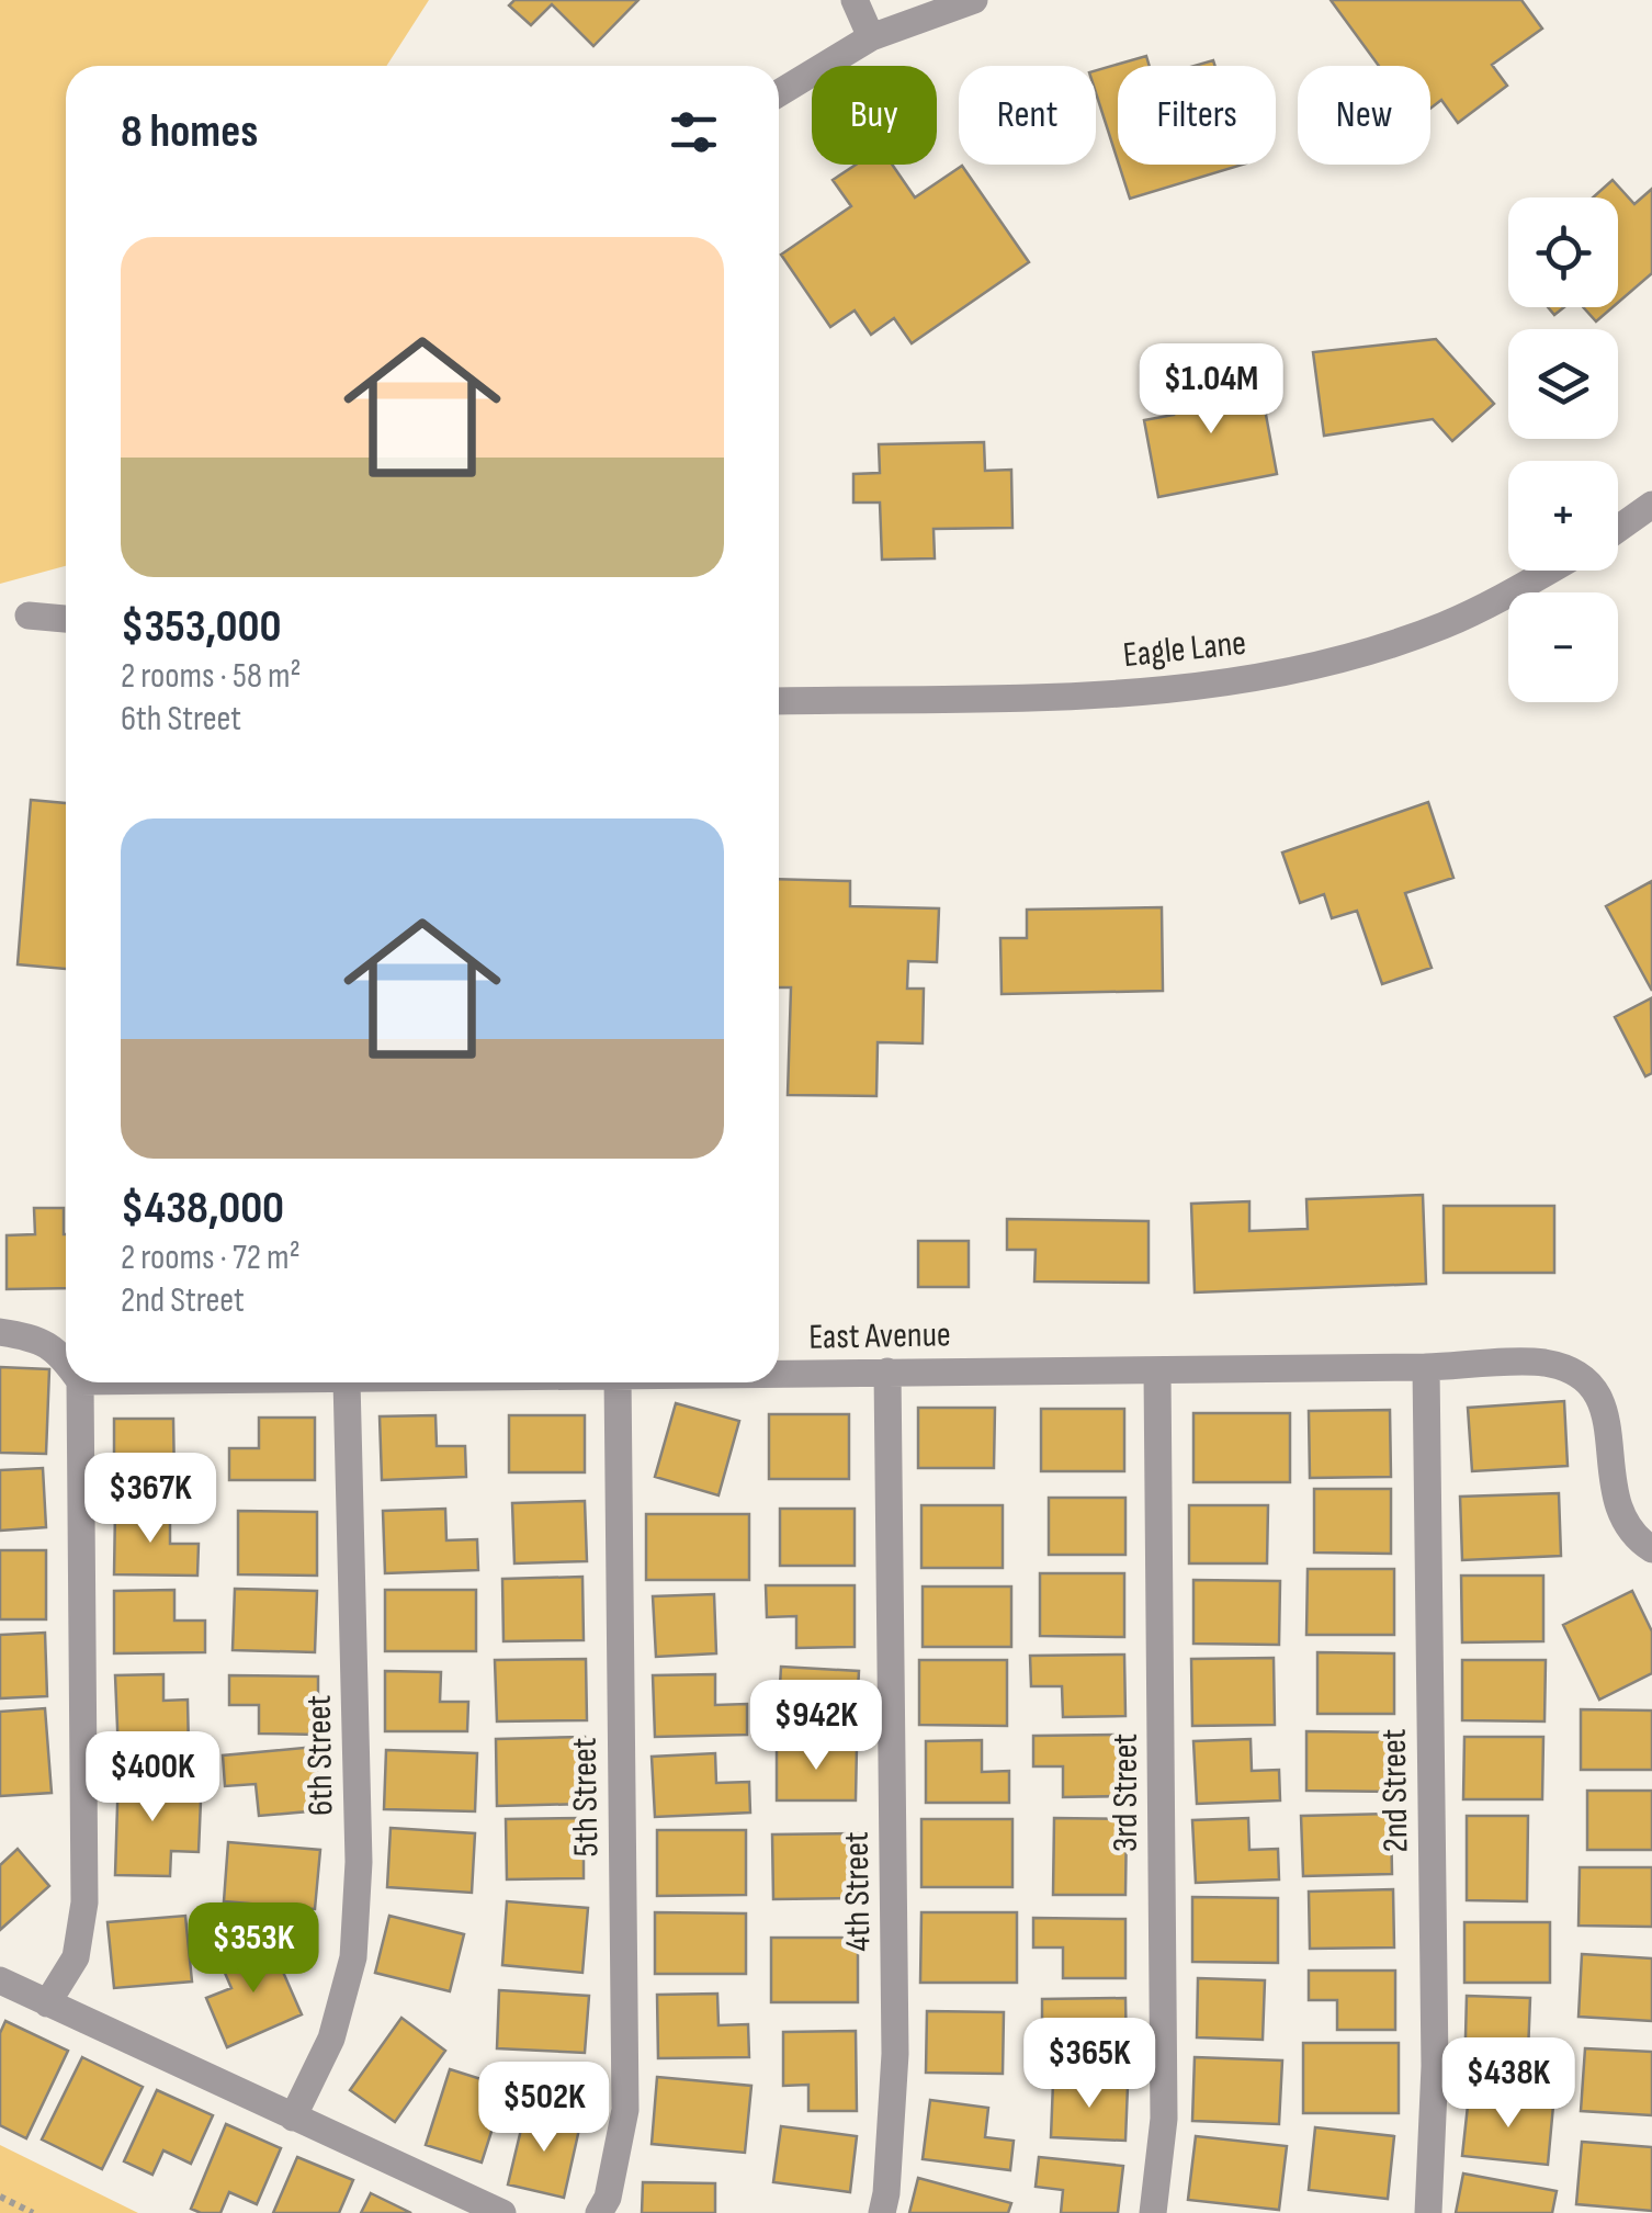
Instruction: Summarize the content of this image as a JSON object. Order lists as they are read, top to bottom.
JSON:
{
  "streets": {
    "street": [
      "Eagle Lane",
      "East Avenue",
      "6th Street",
      "2nd Street",
      "3rd Street",
      "5th Street",
      "4th Street"
    ]
  },
  "crossings": [
    ["East Avenue", "2nd Street"],
    ["East Avenue", "3rd Street"],
    ["East Avenue", "4th Street"]
  ],
  "page": {
    "chip": [
      "Buy",
      "Rent",
      "Filters",
      "New"
    ],
    "heading": "8 homes",
    "map_buttons": ["+", "−"],
    "list": [
      {
        "name": "$353,000",
        "note": "2 rooms · 58 m² · 6th Street"
      },
      {
        "name": "$438,000",
        "note": "2 rooms · 72 m² · 2nd Street"
      }
    ],
    "price": [
      "$1.04M",
      "$367K",
      "$942K",
      "$400K",
      "$353K",
      "$365K",
      "$438K",
      "$502K"
    ]
  }
}
